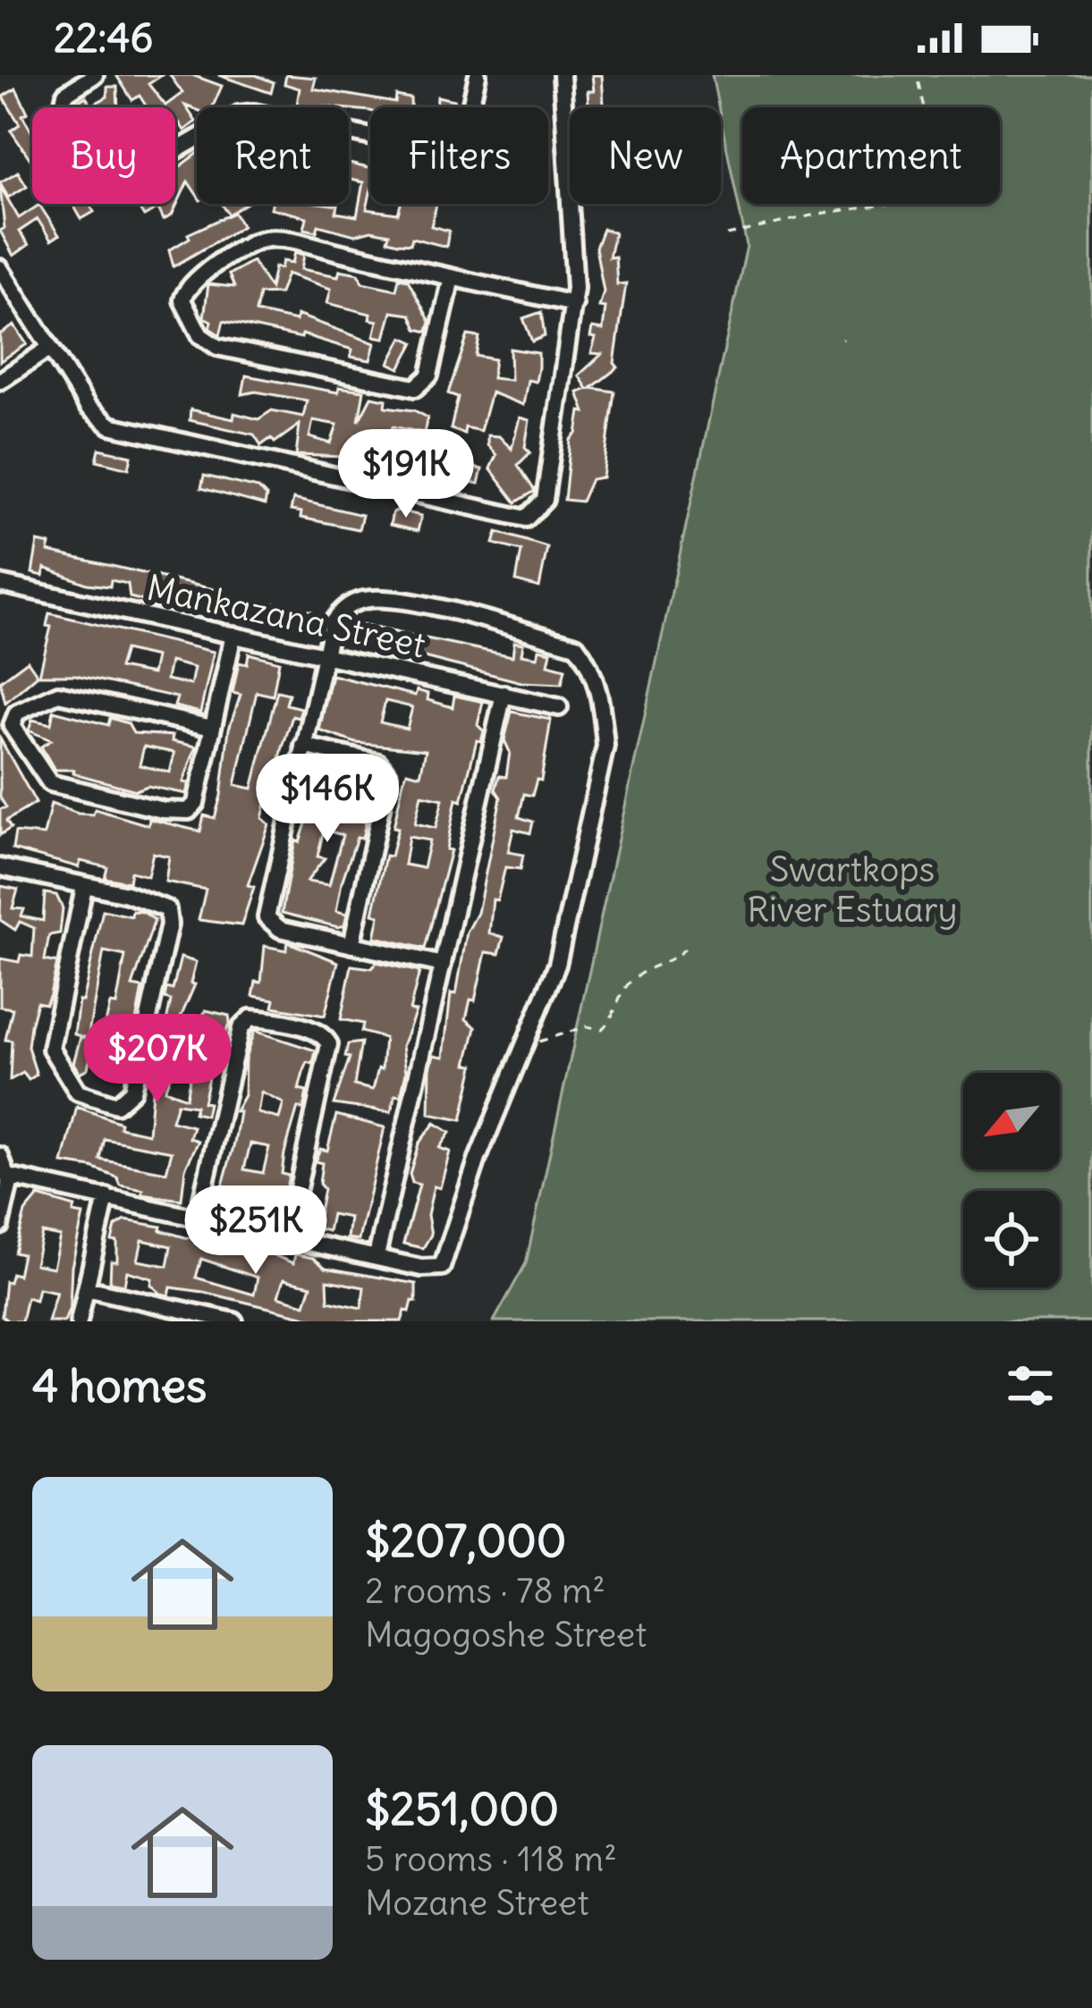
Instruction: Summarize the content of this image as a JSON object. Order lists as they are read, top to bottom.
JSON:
{
  "streets": {
    "street": ["Mankazana Street"]
  },
  "parks": ["Swartkops River Estuary"],
  "north": "bottom left",
  "page": {
    "status": "22:46",
    "chip": [
      "Buy",
      "Rent",
      "Filters",
      "New",
      "Apartment"
    ],
    "price": [
      "$191K",
      "$146K",
      "$207K",
      "$251K"
    ],
    "heading": "4 homes",
    "list": [
      {
        "name": "$207,000",
        "note": "2 rooms · 78 m² · Magogoshe Street"
      },
      {
        "name": "$251,000",
        "note": "5 rooms · 118 m² · Mozane Street"
      }
    ]
  }
}
